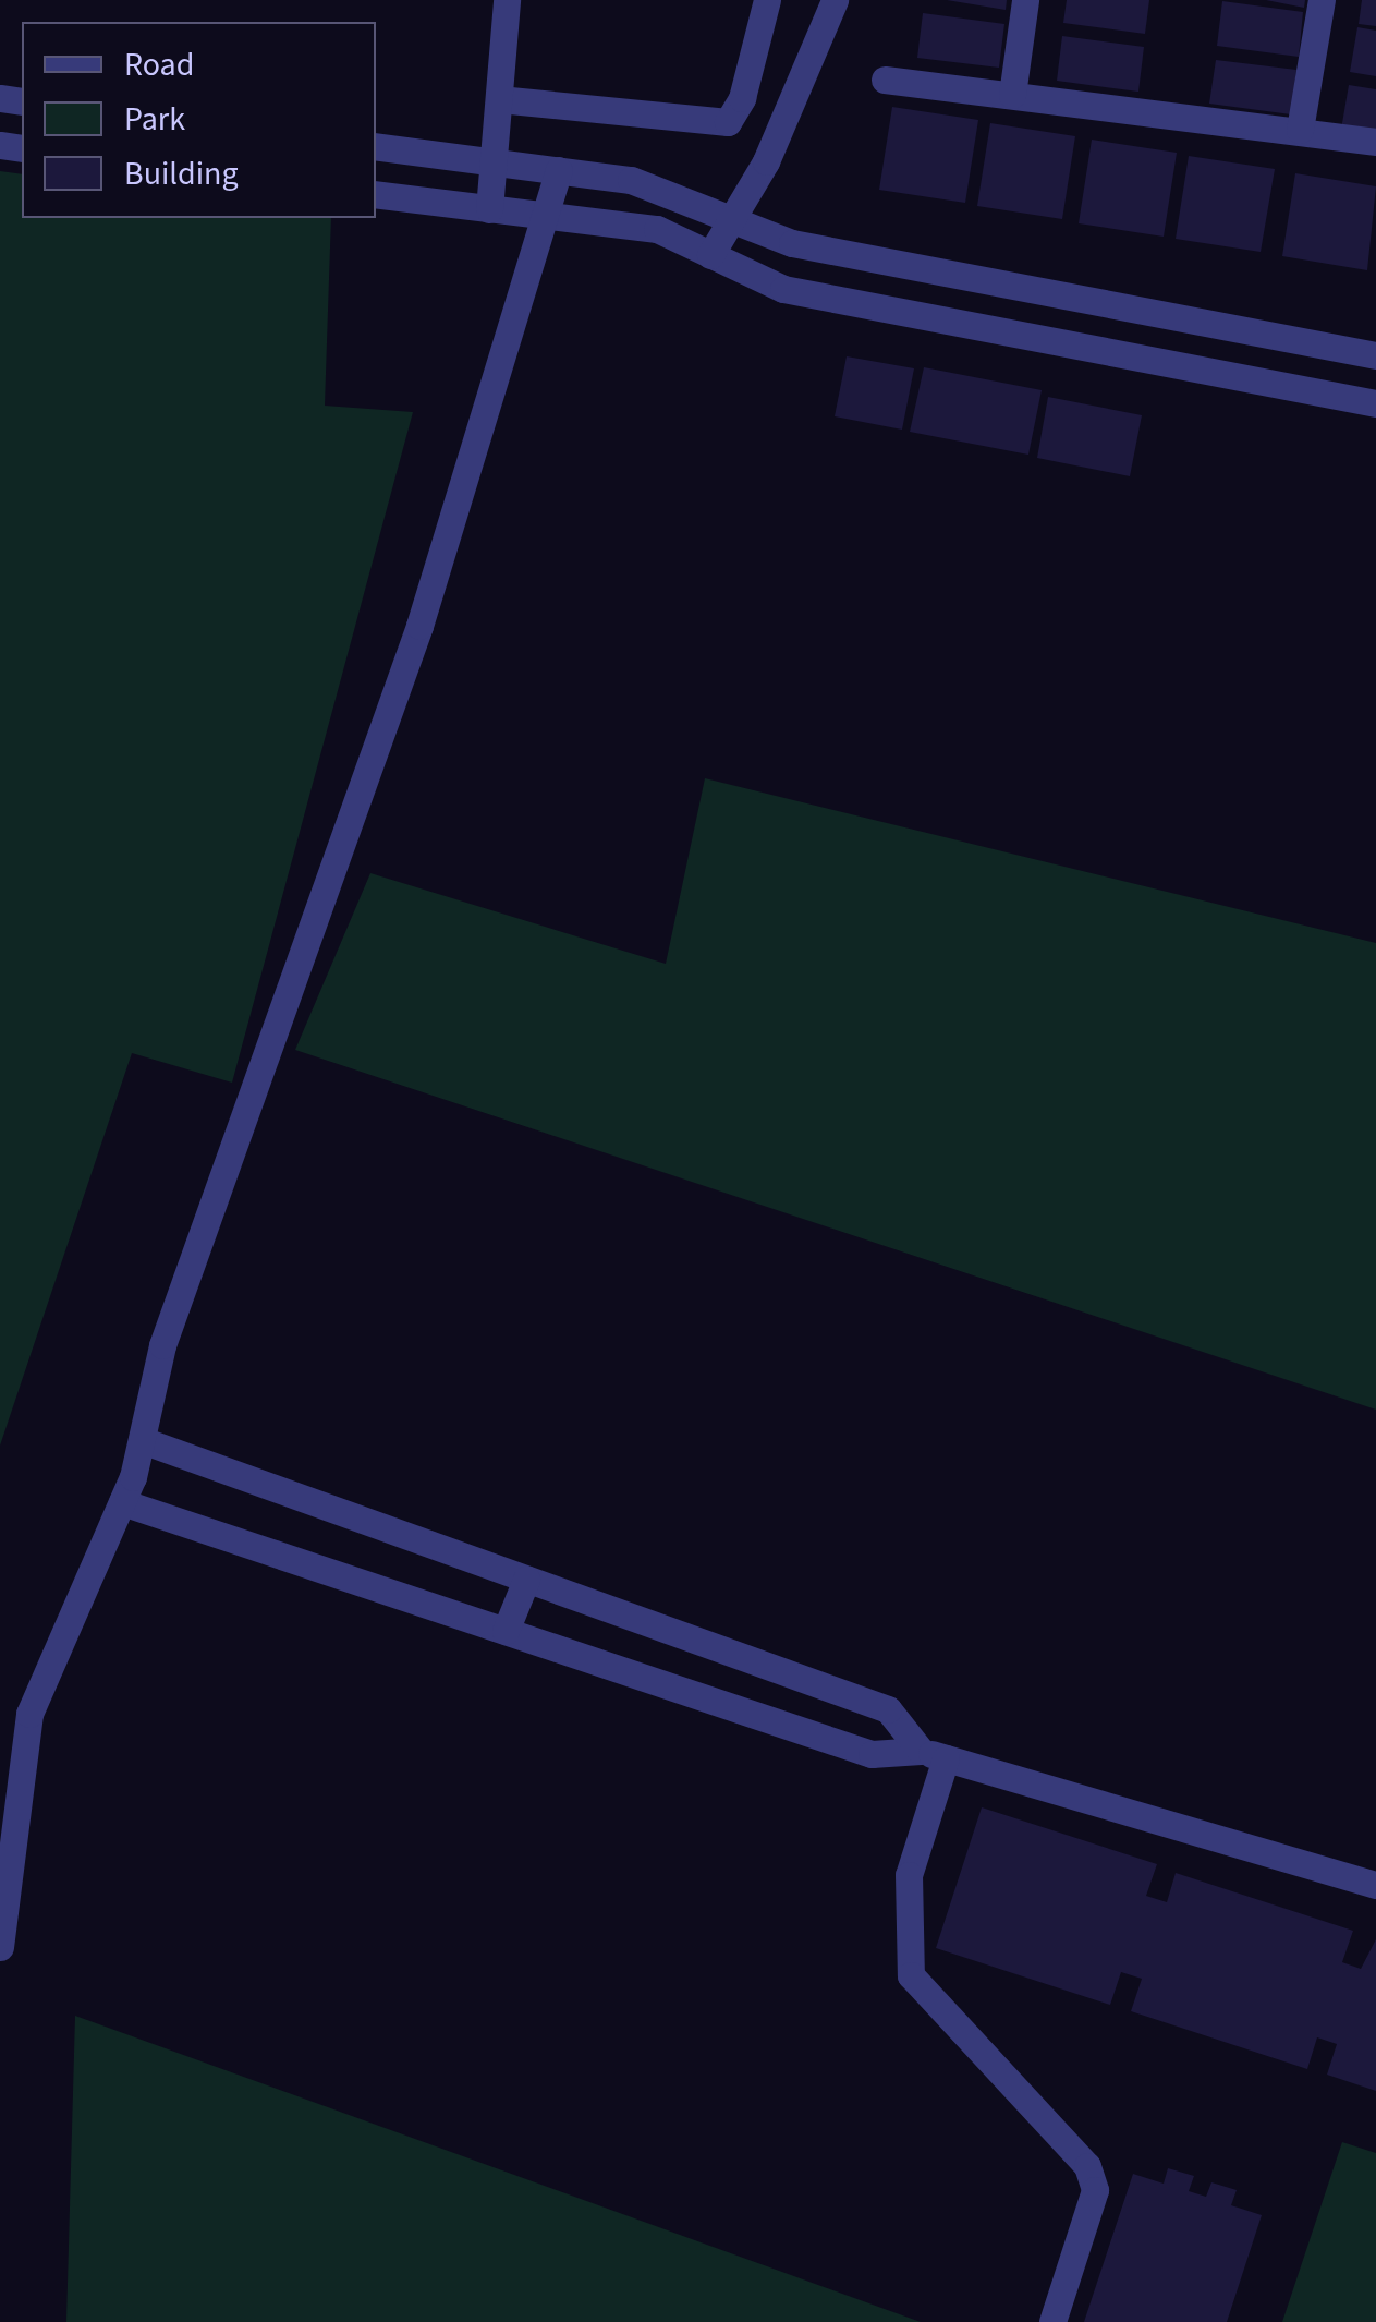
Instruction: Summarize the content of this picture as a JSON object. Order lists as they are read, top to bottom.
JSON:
{
  "legend": ["Road", "Park", "Building"]
}
